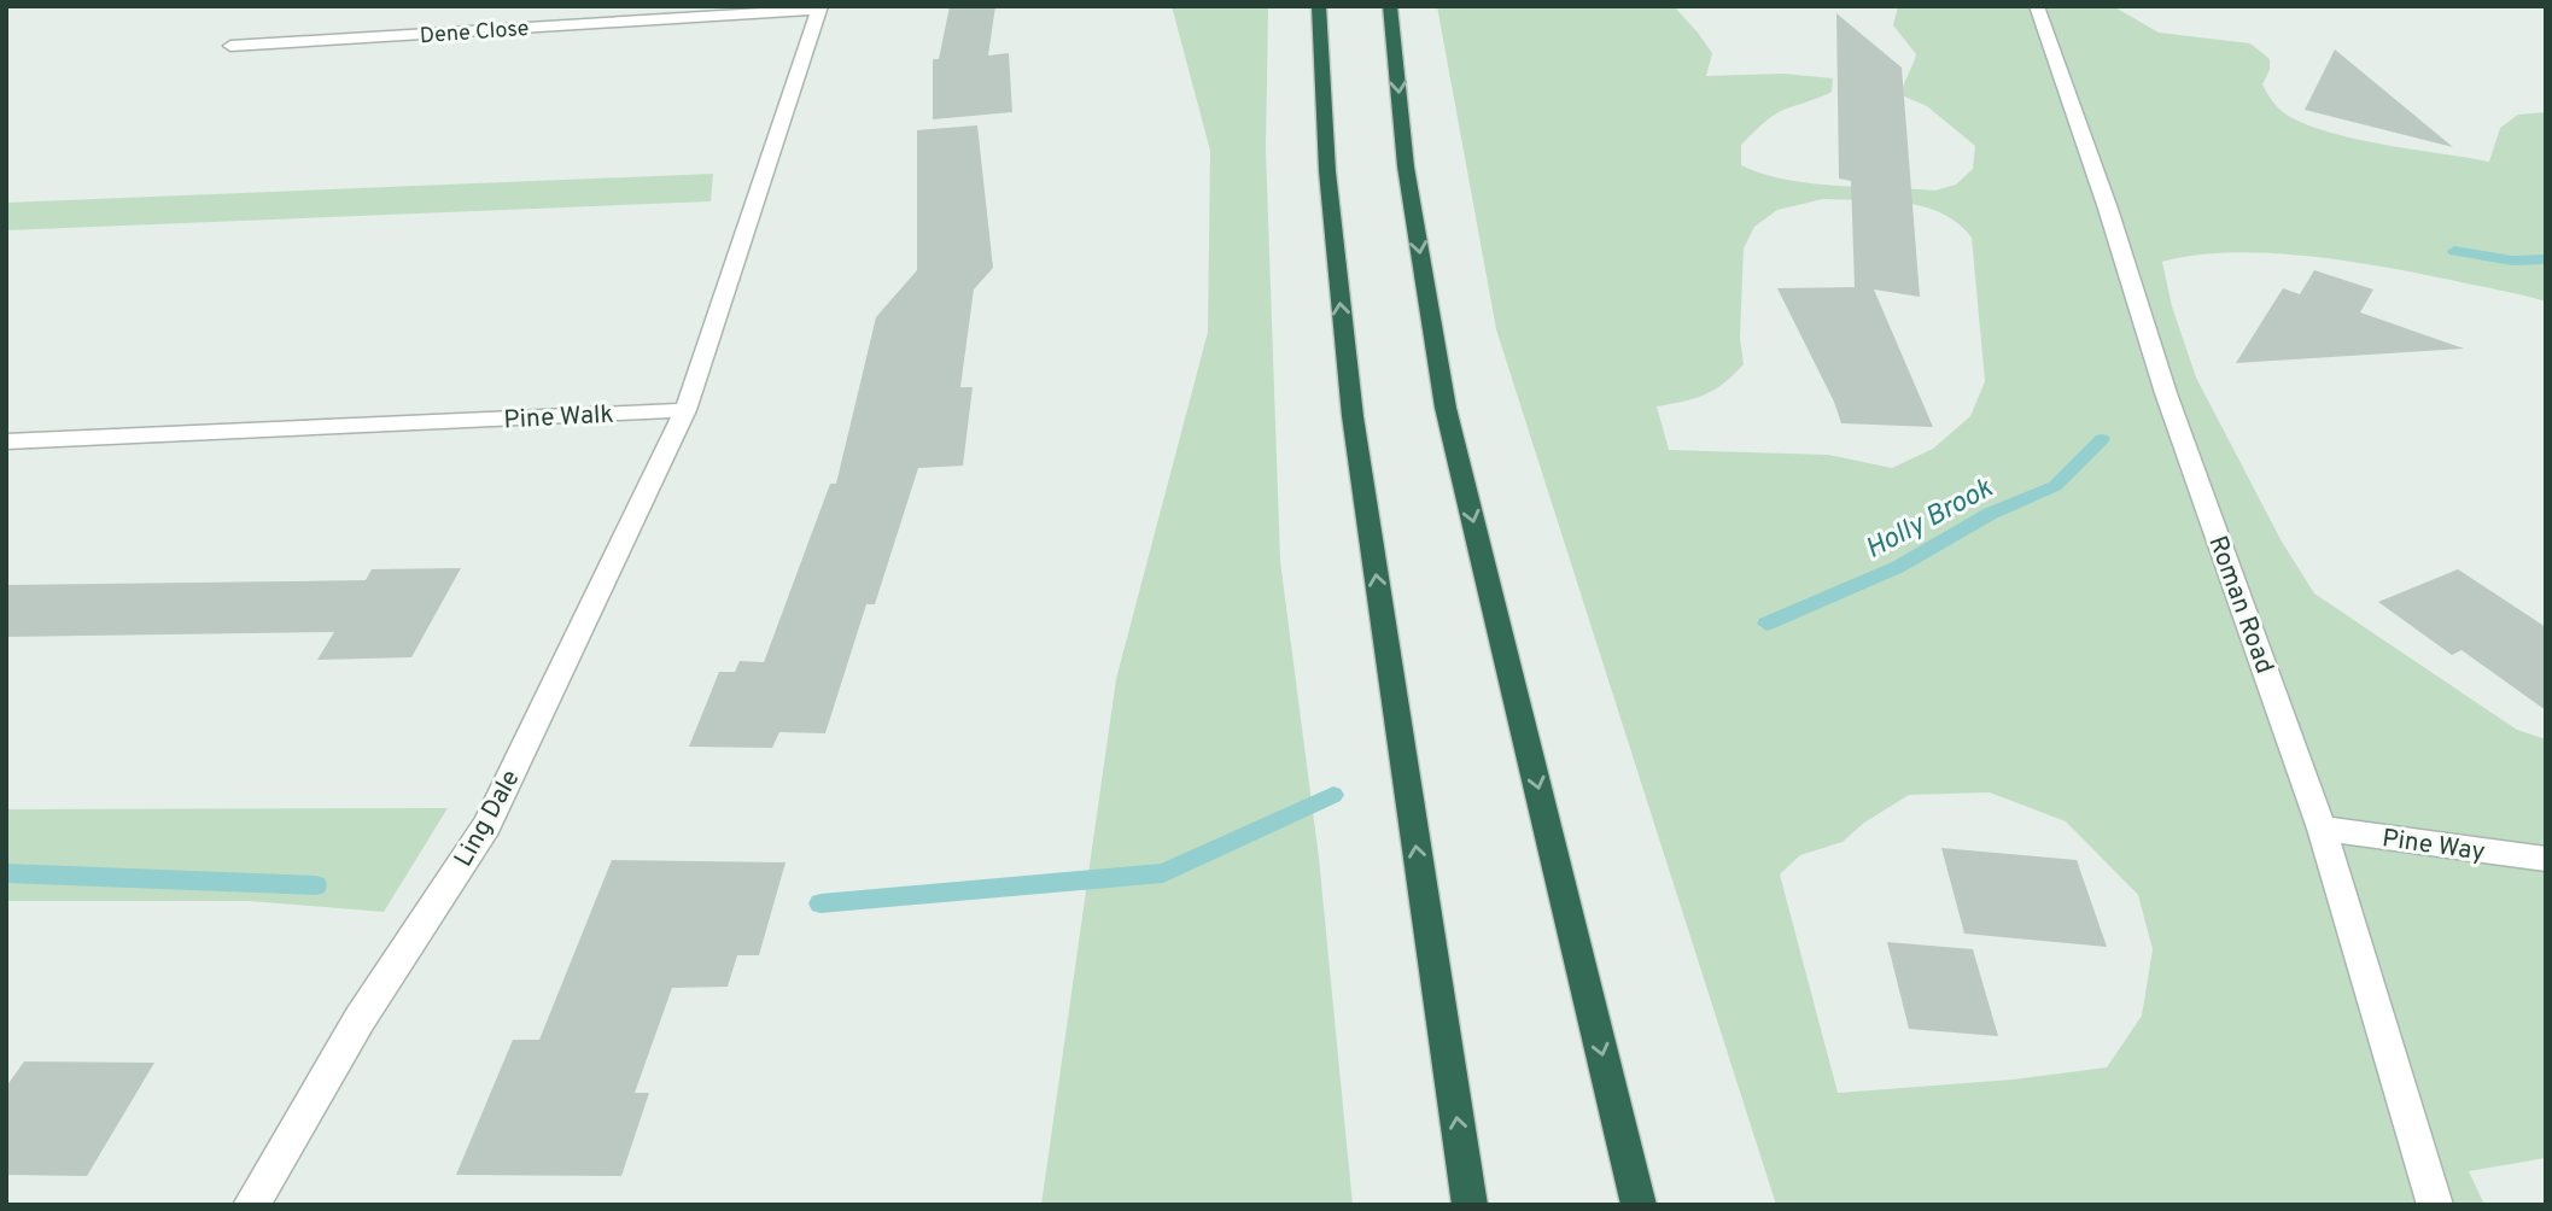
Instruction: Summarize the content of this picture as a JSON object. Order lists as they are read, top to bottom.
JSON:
{
  "streets": {
    "street": [
      "Dene Close",
      "Pine Walk",
      "Roman Road",
      "Ling Dale",
      "Pine Way"
    ]
  },
  "crossings": [
    ["Pine Walk", "Ling Dale"],
    ["Roman Road", "Pine Way"]
  ],
  "water": ["Holly Brook"]
}
